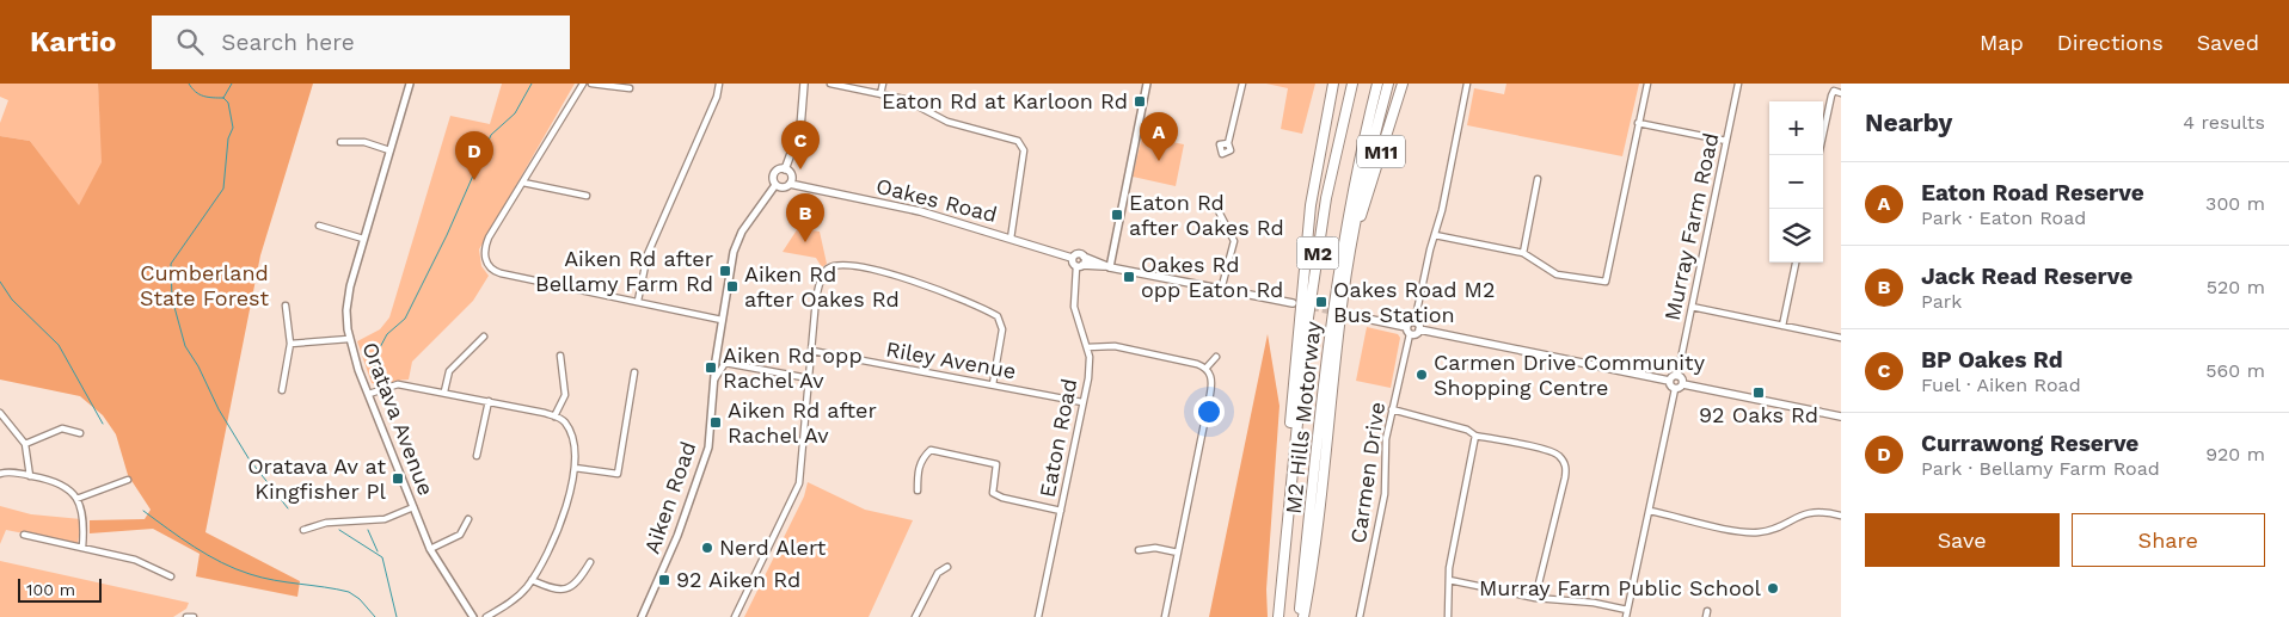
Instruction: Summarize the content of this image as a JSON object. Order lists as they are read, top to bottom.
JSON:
{
  "streets": {
    "highway": ["M11", "M2", "M2 Hills Motorway"],
    "main road": ["Oakes Road"],
    "street": [
      "Murray Farm Road",
      "Riley Avenue",
      "Oratava Avenue",
      "Eaton Road",
      "Carmen Drive",
      "Aiken Road"
    ]
  },
  "crossings": [
    ["M11", "M2"],
    ["M11", "M2 Hills Motorway"],
    ["Oakes Road", "Aiken Road"],
    ["M2", "M2 Hills Motorway"],
    ["Riley Avenue", "Eaton Road"]
  ],
  "parks": ["Cumberland State Forest"],
  "places": {
    "transit": [
      "Eaton Rd at Karloon Rd",
      "Eaton Rd after Oakes Rd",
      "Aiken Rd after Bellamy Farm Rd",
      "Oakes Rd opp Eaton Rd",
      "Aiken Rd after Oakes Rd",
      "Oakes Road M2 Bus Station",
      "Aiken Rd opp Rachel Av",
      "92 Oaks Rd",
      "Aiken Rd after Rachel Av",
      "Oratava Av at Kingfisher Pl",
      "92 Aiken Rd"
    ],
    "other": ["Carmen Drive Community Shopping Centre", "Nerd Alert", "Murray Farm Public School"]
  },
  "scale_bar": "100 m",
  "page": {
    "header": "Kartio",
    "search": "Search here",
    "nav": ["Map", "Directions", "Saved"],
    "heading": ["Nearby", "4 results"],
    "map_buttons": ["+", "−"],
    "pins": [
      "A",
      "C",
      "D",
      "B"
    ],
    "list": [
      {
        "mark": "A",
        "name": "Eaton Road Reserve",
        "note": "Park · Eaton Road",
        "value": "300 m"
      },
      {
        "mark": "B",
        "name": "Jack Read Reserve",
        "note": "Park",
        "value": "520 m"
      },
      {
        "mark": "C",
        "name": "BP Oakes Rd",
        "note": "Fuel · Aiken Road",
        "value": "560 m"
      },
      {
        "mark": "D",
        "name": "Currawong Reserve",
        "note": "Park · Bellamy Farm Road",
        "value": "920 m"
      }
    ],
    "buttons": ["Save", "Share"],
    "scale": "100 m"
  }
}
